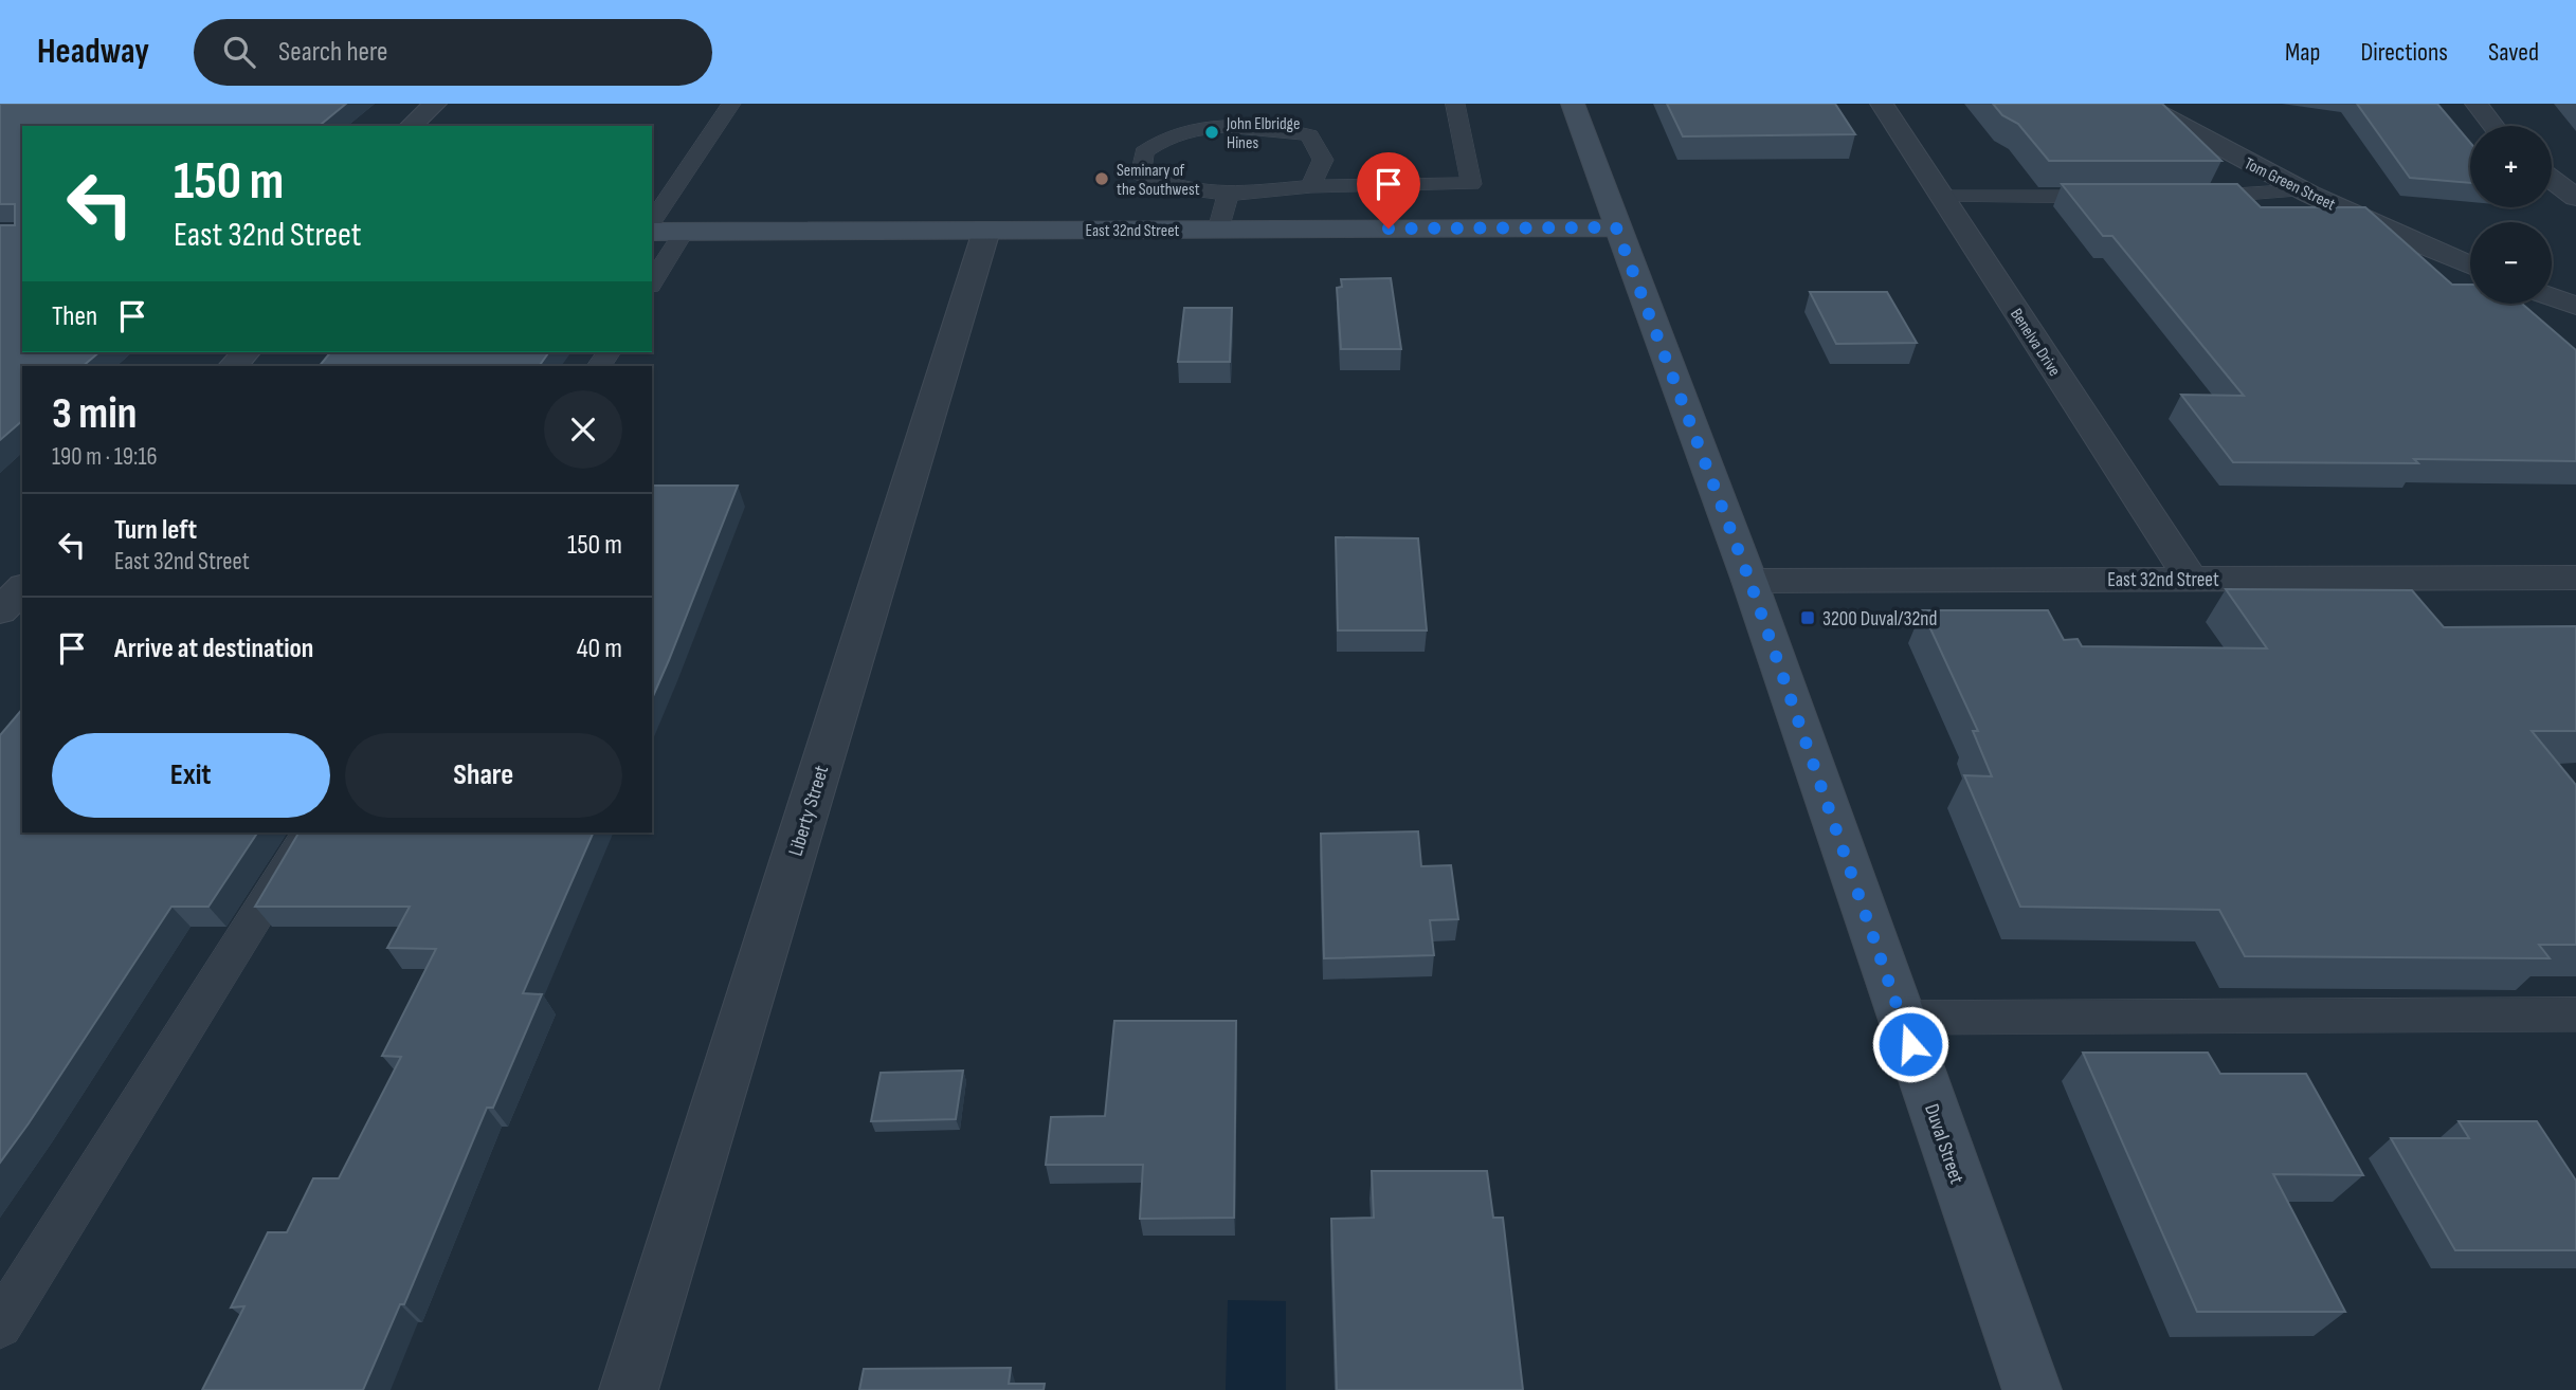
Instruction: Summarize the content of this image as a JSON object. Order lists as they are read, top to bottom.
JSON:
{
  "streets": {
    "street": [
      "Tom Green Street",
      "East 32nd Street",
      "Benelva Drive",
      "Liberty Street",
      "Duval Street"
    ]
  },
  "crossings": [
    ["East 32nd Street", "Benelva Drive"],
    ["East 32nd Street", "Liberty Street"],
    ["East 32nd Street", "Duval Street"]
  ],
  "places": {
    "other": ["John Elbridge Hines", "Seminary of the Southwest"],
    "transit": ["3200 Duval/32nd"]
  },
  "page": {
    "header": "Headway",
    "search": "Search here",
    "nav": ["Map", "Directions", "Saved"],
    "map_buttons": ["+", "−"],
    "turn": ["150 m", "East 32nd Street"],
    "then": "Then",
    "heading": ["3 min", "190 m · 19:16"],
    "list": [
      {
        "name": "Turn left",
        "note": "East 32nd Street",
        "value": "150 m"
      },
      {
        "name": "Arrive at destination",
        "value": "40 m"
      }
    ],
    "buttons": ["Exit", "Share"]
  }
}
